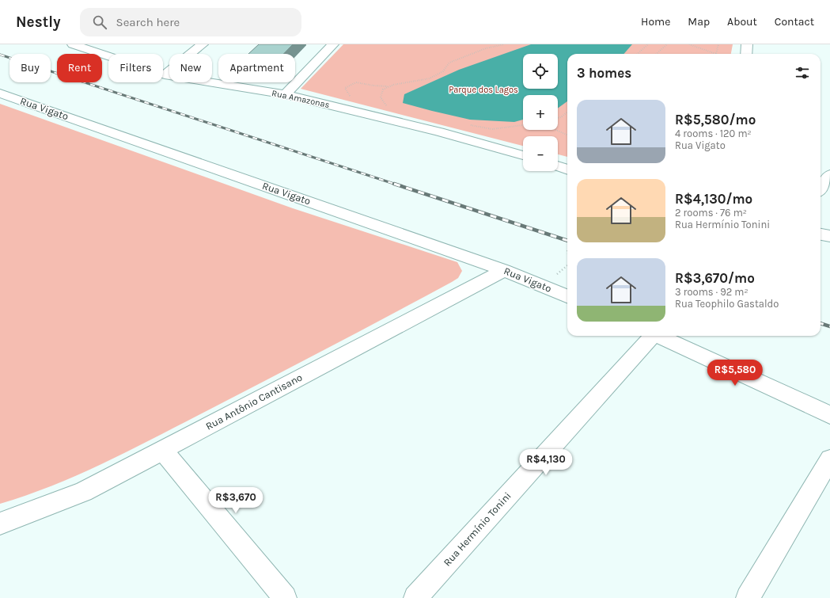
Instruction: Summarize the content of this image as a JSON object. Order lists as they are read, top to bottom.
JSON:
{
  "streets": {
    "street": [
      "Rua Amazonas",
      "Rua Vigato",
      "Rua Antônio Cantisano",
      "Rua Hermínio Tonini"
    ]
  },
  "crossings": [
    ["Rua Vigato", "Rua Antônio Cantisano"]
  ],
  "parks": ["Parque dos Lagos"],
  "page": {
    "header": "Nestly",
    "search": "Search here",
    "nav": [
      "Home",
      "Map",
      "About",
      "Contact"
    ],
    "map_buttons": ["+", "−"],
    "chip": [
      "Buy",
      "Rent",
      "Filters",
      "New",
      "Apartment"
    ],
    "heading": "3 homes",
    "list": [
      {
        "name": "R$5,580/mo",
        "note": "4 rooms · 120 m² · Rua Vigato"
      },
      {
        "name": "R$4,130/mo",
        "note": "2 rooms · 76 m² · Rua Hermínio Tonini"
      },
      {
        "name": "R$3,670/mo",
        "note": "3 rooms · 92 m² · Rua Teophilo Gastaldo"
      }
    ],
    "price": ["R$5,580", "R$4,130", "R$3,670"]
  }
}
